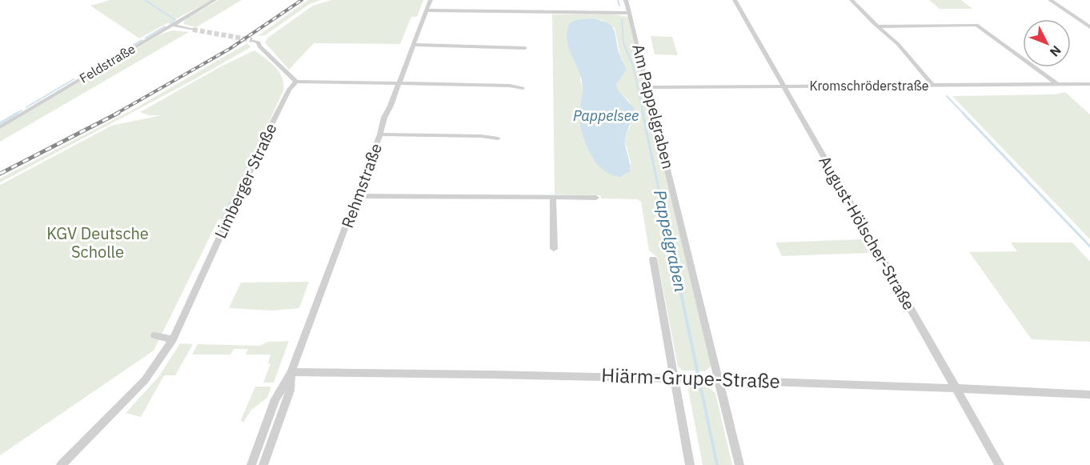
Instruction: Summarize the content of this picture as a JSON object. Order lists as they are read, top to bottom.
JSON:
{
  "streets": {
    "street": [
      "Feldstraße",
      "Kromschröderstraße",
      "Am Pappelgraben",
      "Limberger Straße",
      "Rehmstraße",
      "August-Hölscher-Straße",
      "Hiärm-Grupe-Straße"
    ]
  },
  "crossings": [
    ["Kromschröderstraße", "Am Pappelgraben"],
    ["Kromschröderstraße", "August-Hölscher-Straße"],
    ["Am Pappelgraben", "Hiärm-Grupe-Straße"],
    ["Rehmstraße", "Hiärm-Grupe-Straße"],
    ["August-Hölscher-Straße", "Hiärm-Grupe-Straße"]
  ],
  "water": ["Pappelsee", "Pappelgraben"],
  "parks": ["KGV Deutsche Scholle"],
  "north": "bottom right"
}
